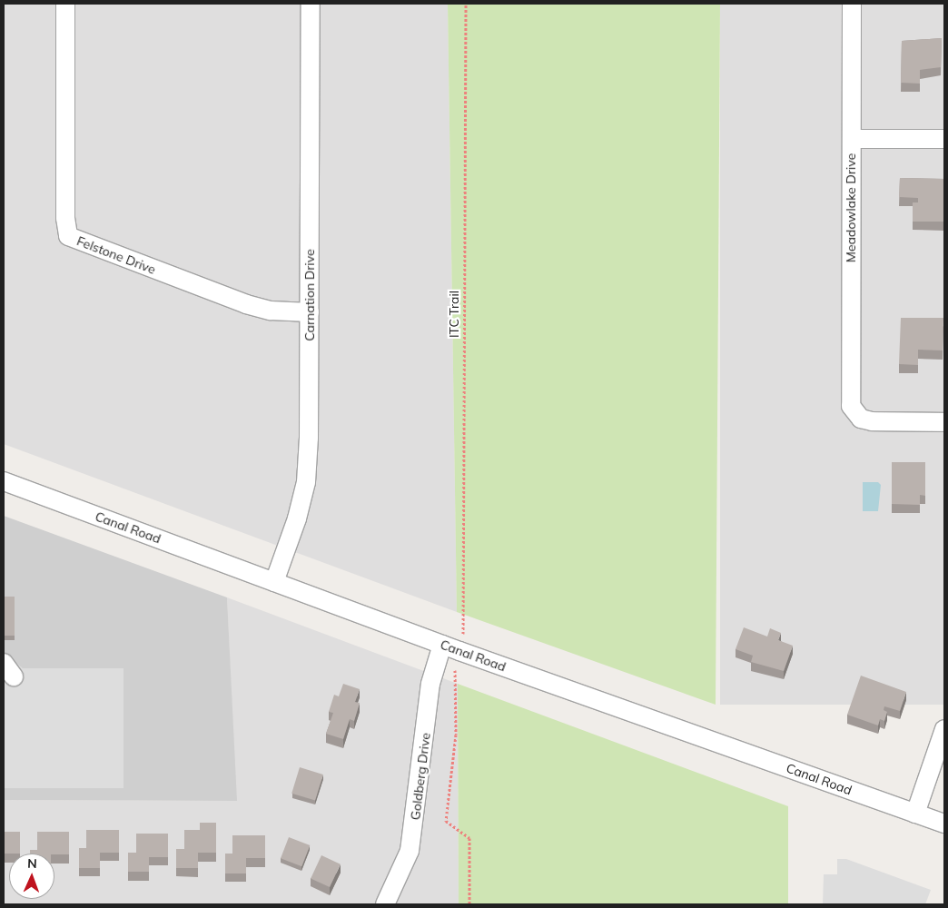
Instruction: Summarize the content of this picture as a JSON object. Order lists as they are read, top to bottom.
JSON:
{
  "streets": {
    "street": [
      "Meadowlake Drive",
      "Felstone Drive",
      "Carnation Drive",
      "Canal Road",
      "Goldberg Drive"
    ],
    "path": ["ITC Trail"]
  },
  "crossings": [
    ["Felstone Drive", "Carnation Drive"],
    ["Carnation Drive", "Canal Road"],
    ["Canal Road", "Goldberg Drive"]
  ],
  "north": "top"
}
